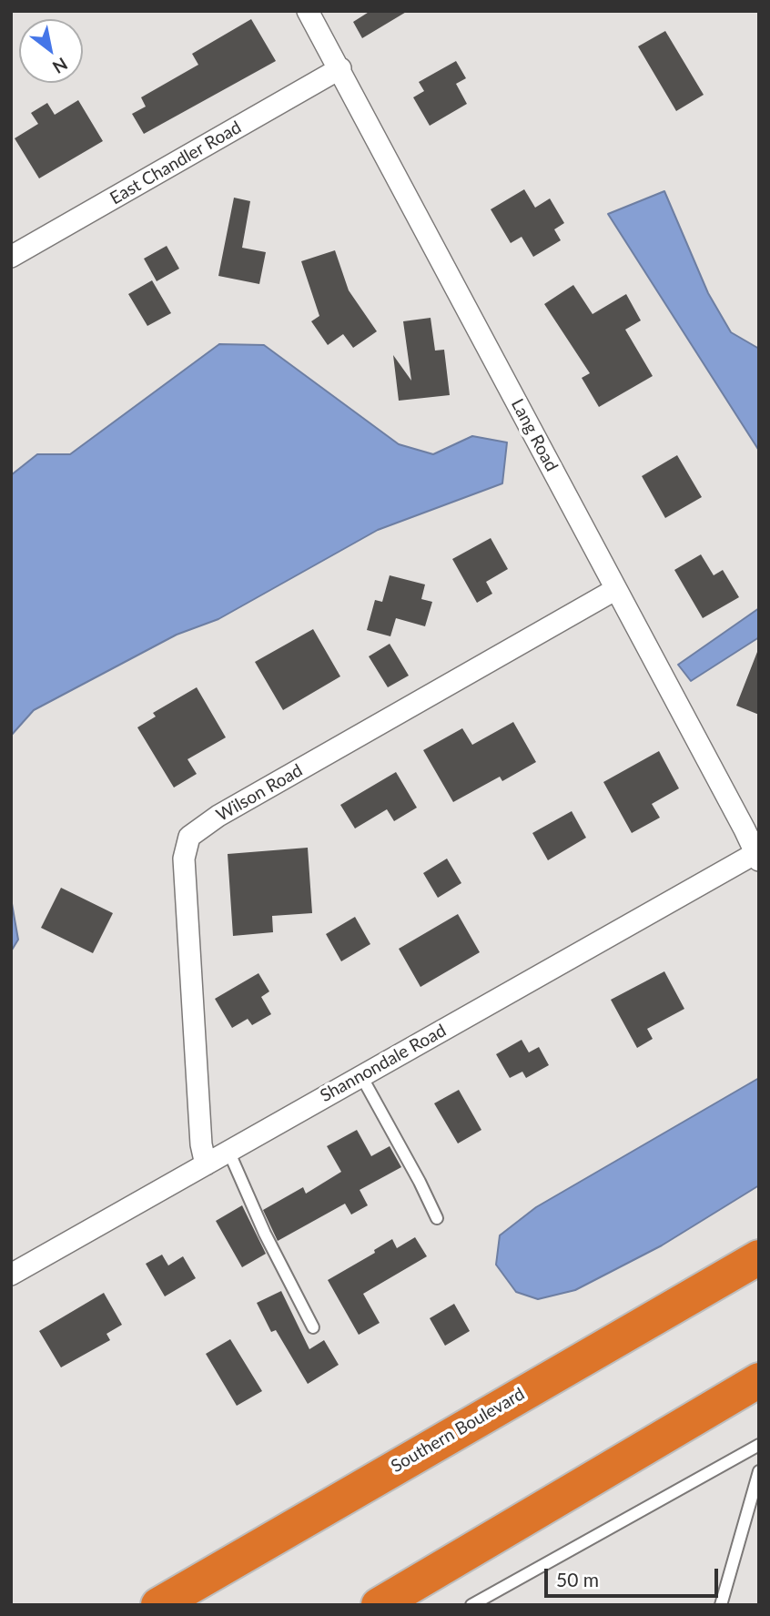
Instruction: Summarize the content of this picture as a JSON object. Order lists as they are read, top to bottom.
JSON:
{
  "streets": {
    "highway": ["Southern Boulevard"],
    "street": [
      "East Chandler Road",
      "Lang Road",
      "Wilson Road",
      "Shannondale Road"
    ]
  },
  "crossings": [
    ["East Chandler Road", "Lang Road"],
    ["Lang Road", "Wilson Road"],
    ["Lang Road", "Shannondale Road"],
    ["Wilson Road", "Shannondale Road"]
  ],
  "scale_bar": "50 m",
  "north": "bottom right"
}
